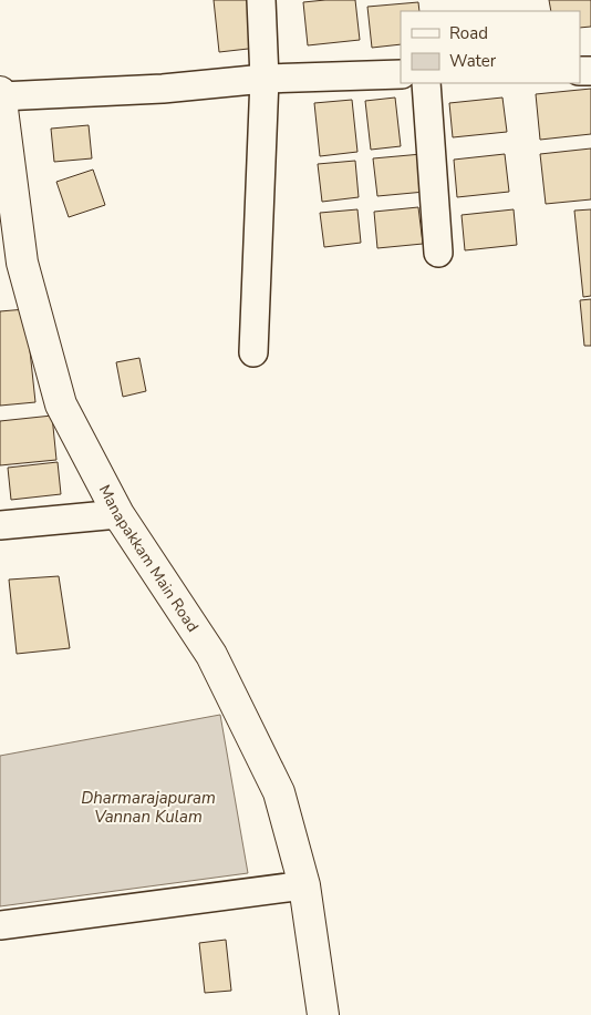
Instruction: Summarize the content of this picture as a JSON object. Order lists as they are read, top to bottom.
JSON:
{
  "streets": {
    "main road": ["Manapakkam Main Road"]
  },
  "water": ["Dharmarajapuram Vannan Kulam"],
  "legend": ["Road", "Water"]
}
